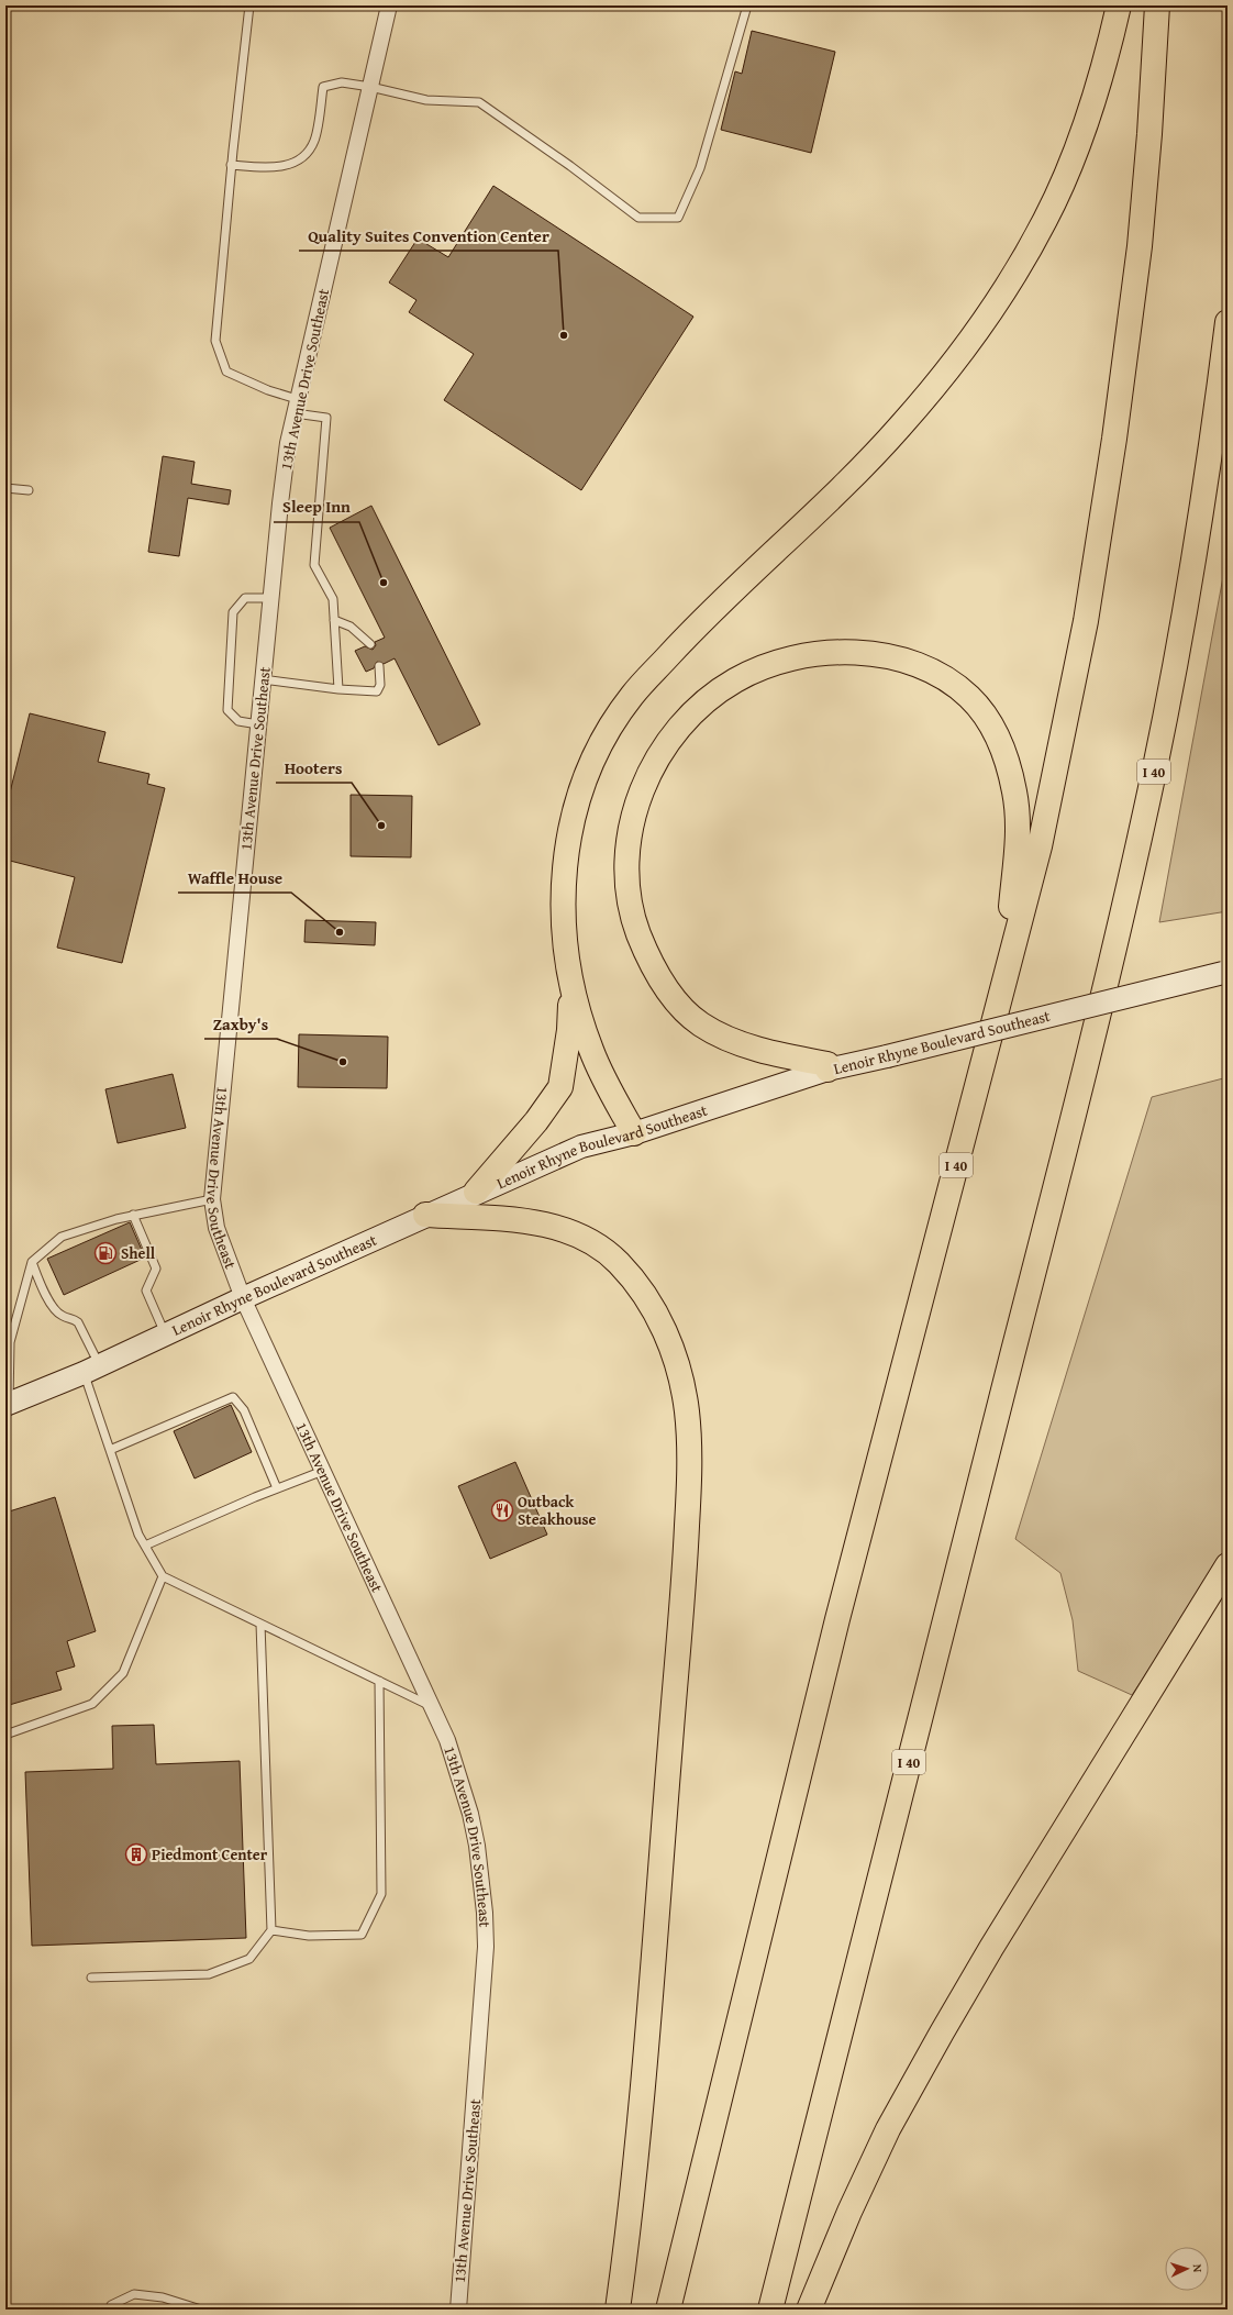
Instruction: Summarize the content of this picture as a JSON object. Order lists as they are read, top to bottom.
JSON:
{
  "streets": {
    "highway": ["I 40"],
    "main road": ["Lenoir Rhyne Boulevard Southeast"],
    "street": ["13th Avenue Drive Southeast"]
  },
  "crossings": [
    ["13th Avenue Drive Southeast", "Lenoir Rhyne Boulevard Southeast"]
  ],
  "places": {
    "other": [
      "Quality Suites Convention Center",
      "Sleep Inn",
      "Hooters",
      "Waffle House",
      "Zaxby's"
    ],
    "fuel station": ["Shell"],
    "restaurant": ["Outback Steakhouse"],
    "building": ["Piedmont Center"]
  },
  "north": "right"
}
